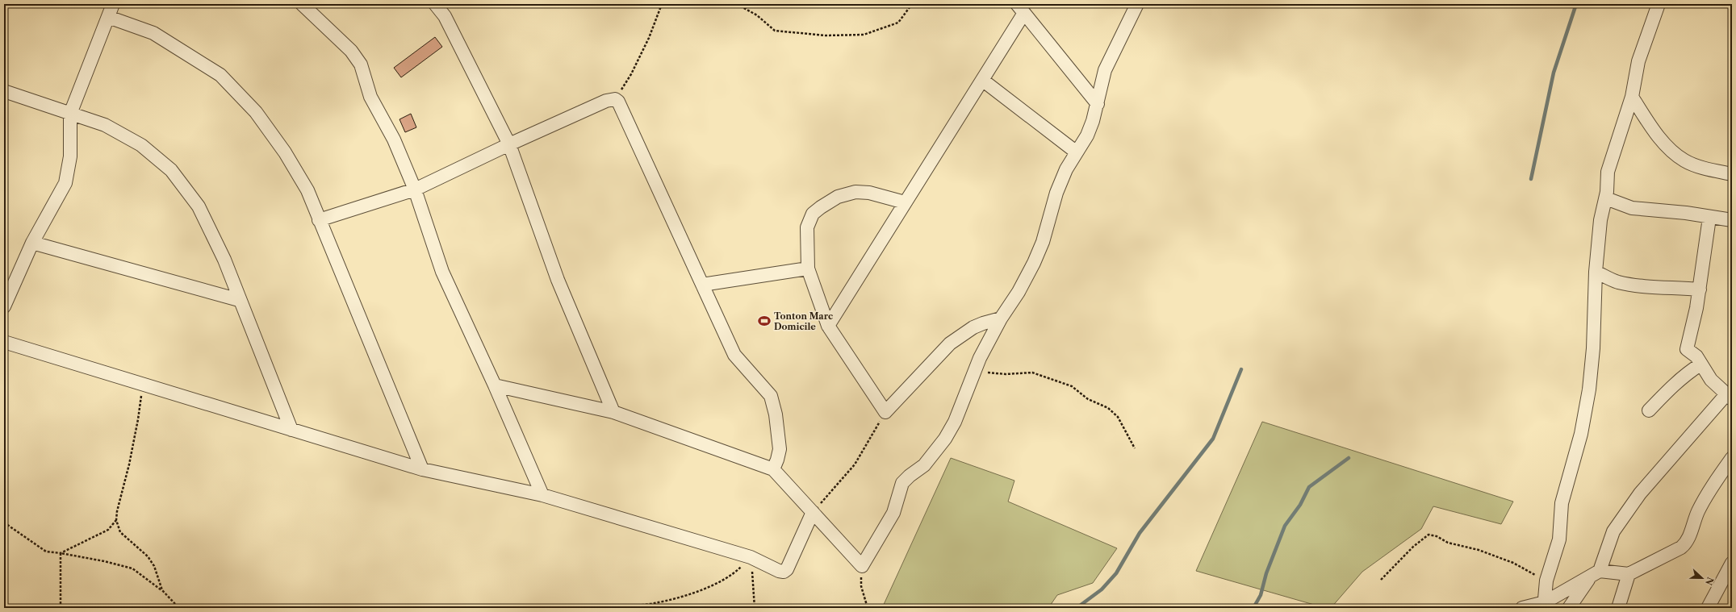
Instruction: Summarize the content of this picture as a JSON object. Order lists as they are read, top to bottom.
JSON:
{
  "places": {
    "sports": ["Tonton Marc Domicile"]
  },
  "north": "right"
}
